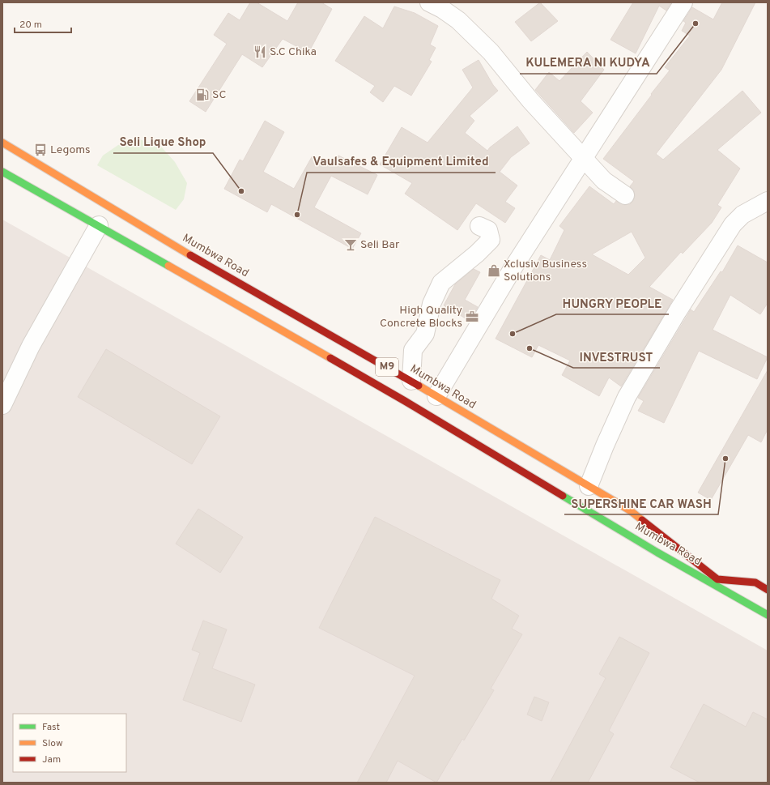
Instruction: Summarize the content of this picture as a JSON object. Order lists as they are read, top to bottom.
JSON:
{
  "streets": {
    "main road": ["Mumbwa Road", "M9"]
  },
  "places": {
    "other": [
      "KULEMERA NI KUDYA",
      "Seli Lique Shop",
      "Vaulsafes & Equipment Limited",
      "HUNGRY PEOPLE",
      "INVESTRUST",
      "SUPERSHINE CAR WASH"
    ],
    "restaurant": ["S.C Chika"],
    "fuel station": ["SC"],
    "bus stop": ["Legoms"],
    "bar": ["Seli Bar"],
    "shop": ["Xclusiv Business Solutions"],
    "office": ["High Quality Concrete Blocks"]
  },
  "legend": ["Fast", "Slow", "Jam"],
  "scale_bar": "20 m"
}
